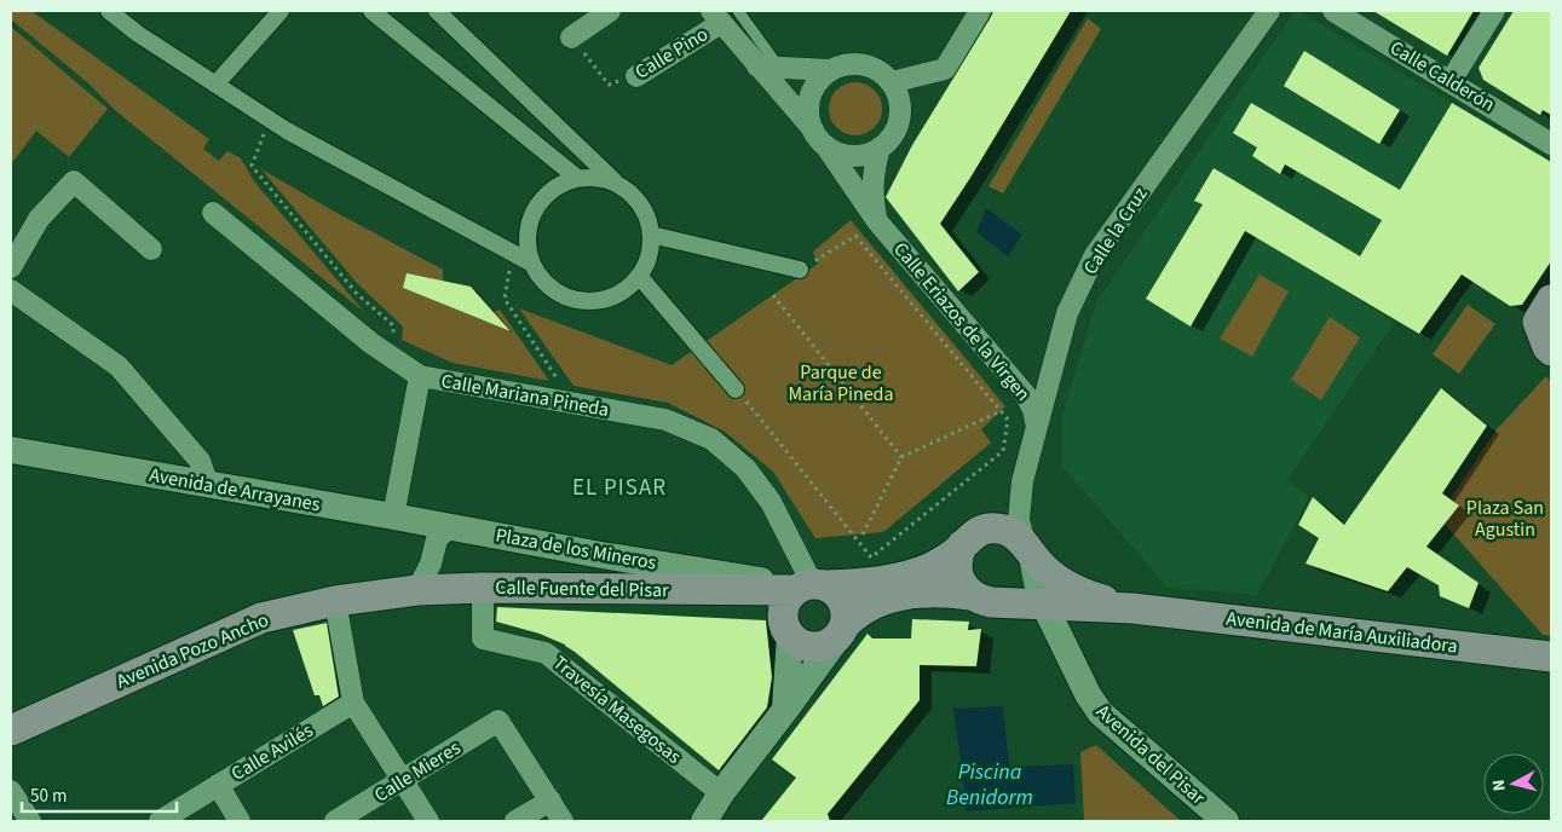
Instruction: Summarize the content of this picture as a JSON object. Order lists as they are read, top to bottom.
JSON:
{
  "streets": {
    "main road": ["Calle Fuente del Pisar", "Avenida de María Auxiliadora", "Avenida Pozo Ancho"],
    "street": [
      "Calle Pino",
      "Calle Calderón",
      "Calle la Cruz",
      "Calle Eriazos de la Virgen",
      "Calle Mariana Pineda",
      "Avenida de Arrayanes",
      "Plaza de los Mineros",
      "Travesía Masegosas",
      "Calle Avilés",
      "Avenida del Pisar",
      "Calle Mieres"
    ]
  },
  "crossings": [
    ["Calle Pino", "Calle Eriazos de la Virgen"],
    ["Calle la Cruz", "Calle Eriazos de la Virgen"],
    ["Calle la Cruz", "Avenida de María Auxiliadora"],
    ["Calle la Cruz", "Avenida del Pisar"],
    ["Calle Mariana Pineda", "Plaza de los Mineros"],
    ["Calle Mariana Pineda", "Calle Fuente del Pisar"],
    ["Calle Mariana Pineda", "Avenida de María Auxiliadora"],
    ["Avenida de Arrayanes", "Plaza de los Mineros"],
    ["Plaza de los Mineros", "Calle Fuente del Pisar"],
    ["Plaza de los Mineros", "Avenida de María Auxiliadora"],
    ["Calle Fuente del Pisar", "Avenida de María Auxiliadora"],
    ["Calle Fuente del Pisar", "Avenida Pozo Ancho"],
    ["Calle Fuente del Pisar", "Travesía Masegosas"],
    ["Avenida de María Auxiliadora", "Avenida del Pisar"]
  ],
  "districts": ["EL PISAR"],
  "water": ["Piscina Benidorm"],
  "parks": ["Parque de María Pineda", "Plaza San Agustin"],
  "scale_bar": "50 m",
  "north": "left"
}
